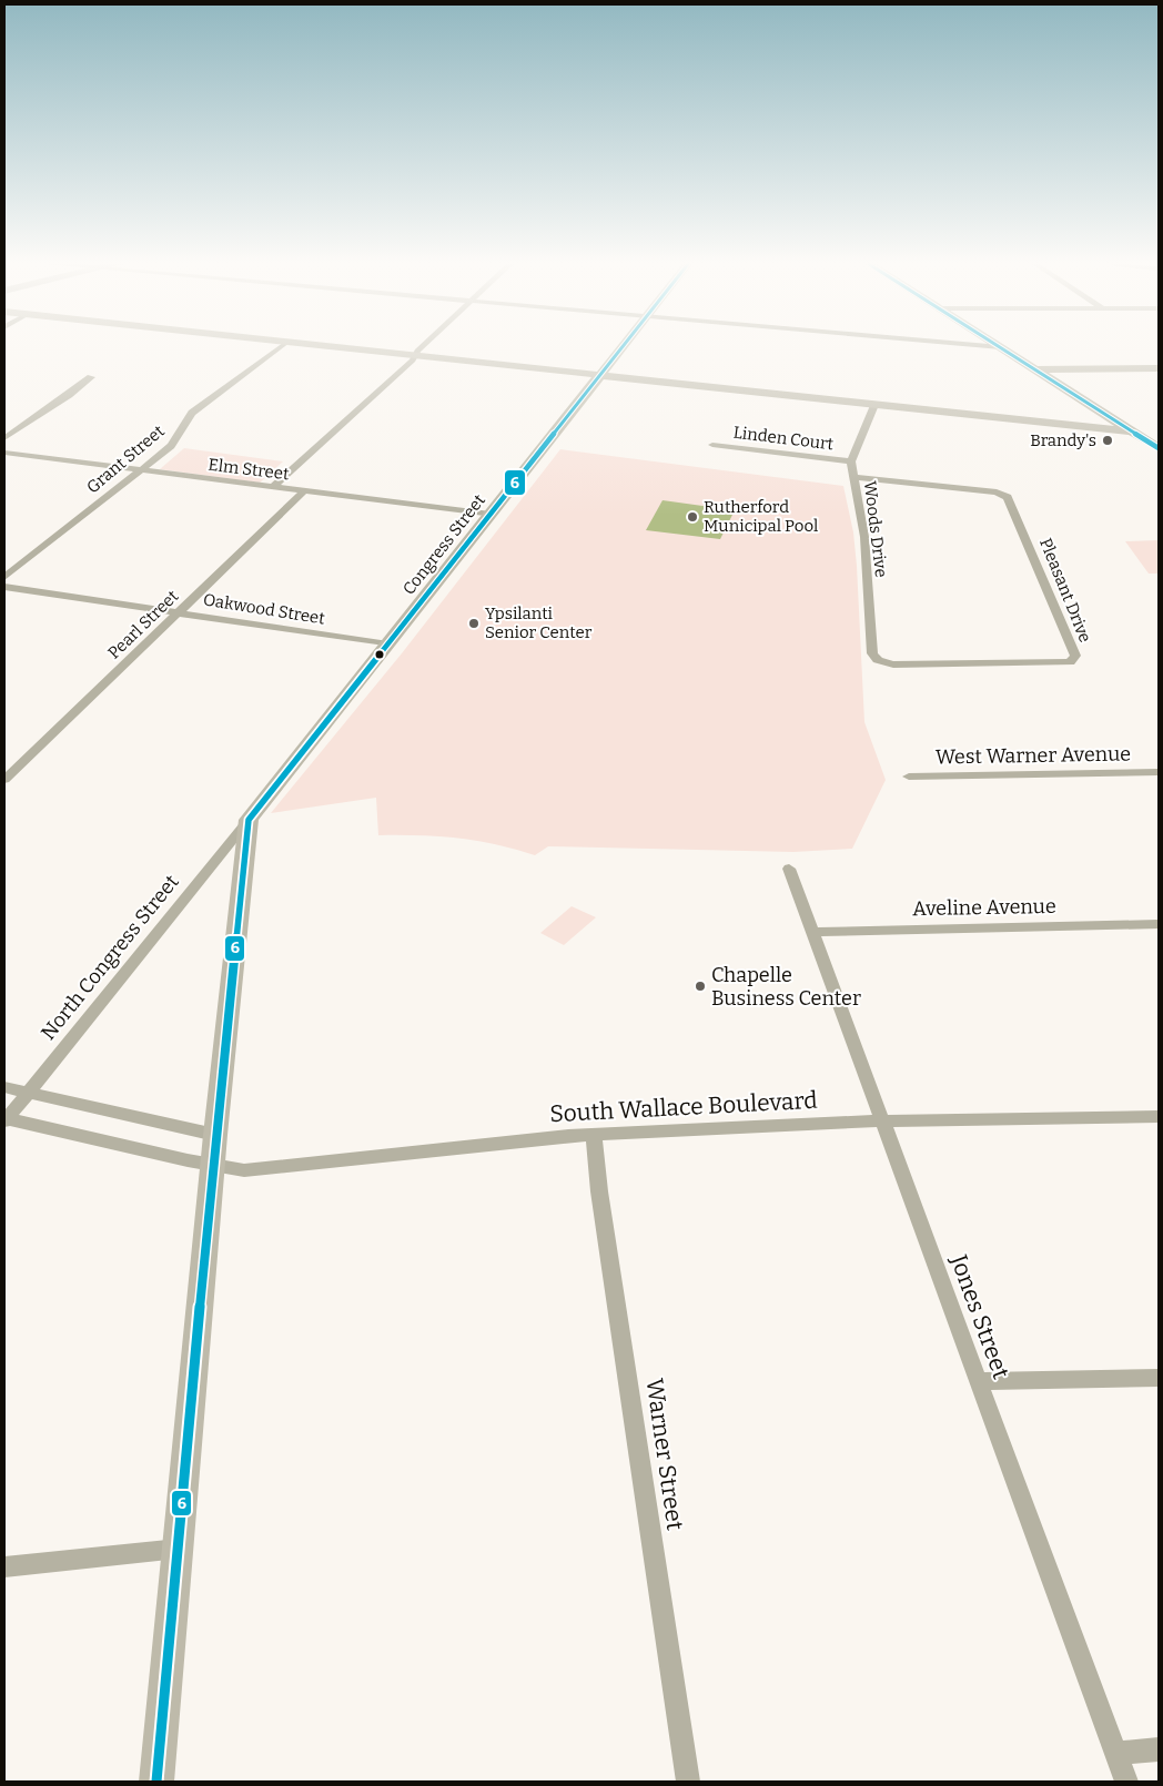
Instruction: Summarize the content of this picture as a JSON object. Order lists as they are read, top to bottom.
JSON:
{
  "streets": {
    "street": [
      "Linden Court",
      "Grant Street",
      "Elm Street",
      "Woods Drive",
      "Congress Street",
      "Pleasant Drive",
      "Oakwood Street",
      "Pearl Street",
      "West Warner Avenue",
      "Aveline Avenue",
      "North Congress Street",
      "South Wallace Boulevard",
      "Jones Street",
      "Warner Street"
    ]
  },
  "crossings": [
    ["Linden Court", "Woods Drive"],
    ["Grant Street", "Elm Street"],
    ["Elm Street", "Congress Street"],
    ["Elm Street", "Pearl Street"],
    ["Woods Drive", "Pleasant Drive"],
    ["Congress Street", "Oakwood Street"],
    ["Congress Street", "North Congress Street"],
    ["Oakwood Street", "Pearl Street"],
    ["Aveline Avenue", "Jones Street"],
    ["North Congress Street", "South Wallace Boulevard"],
    ["South Wallace Boulevard", "Jones Street"],
    ["South Wallace Boulevard", "Warner Street"]
  ],
  "places": [
    "Brandy's",
    "Rutherford Municipal Pool",
    "Ypsilanti Senior Center",
    "Chapelle Business Center"
  ],
  "lines": ["transit line 6"]
}
